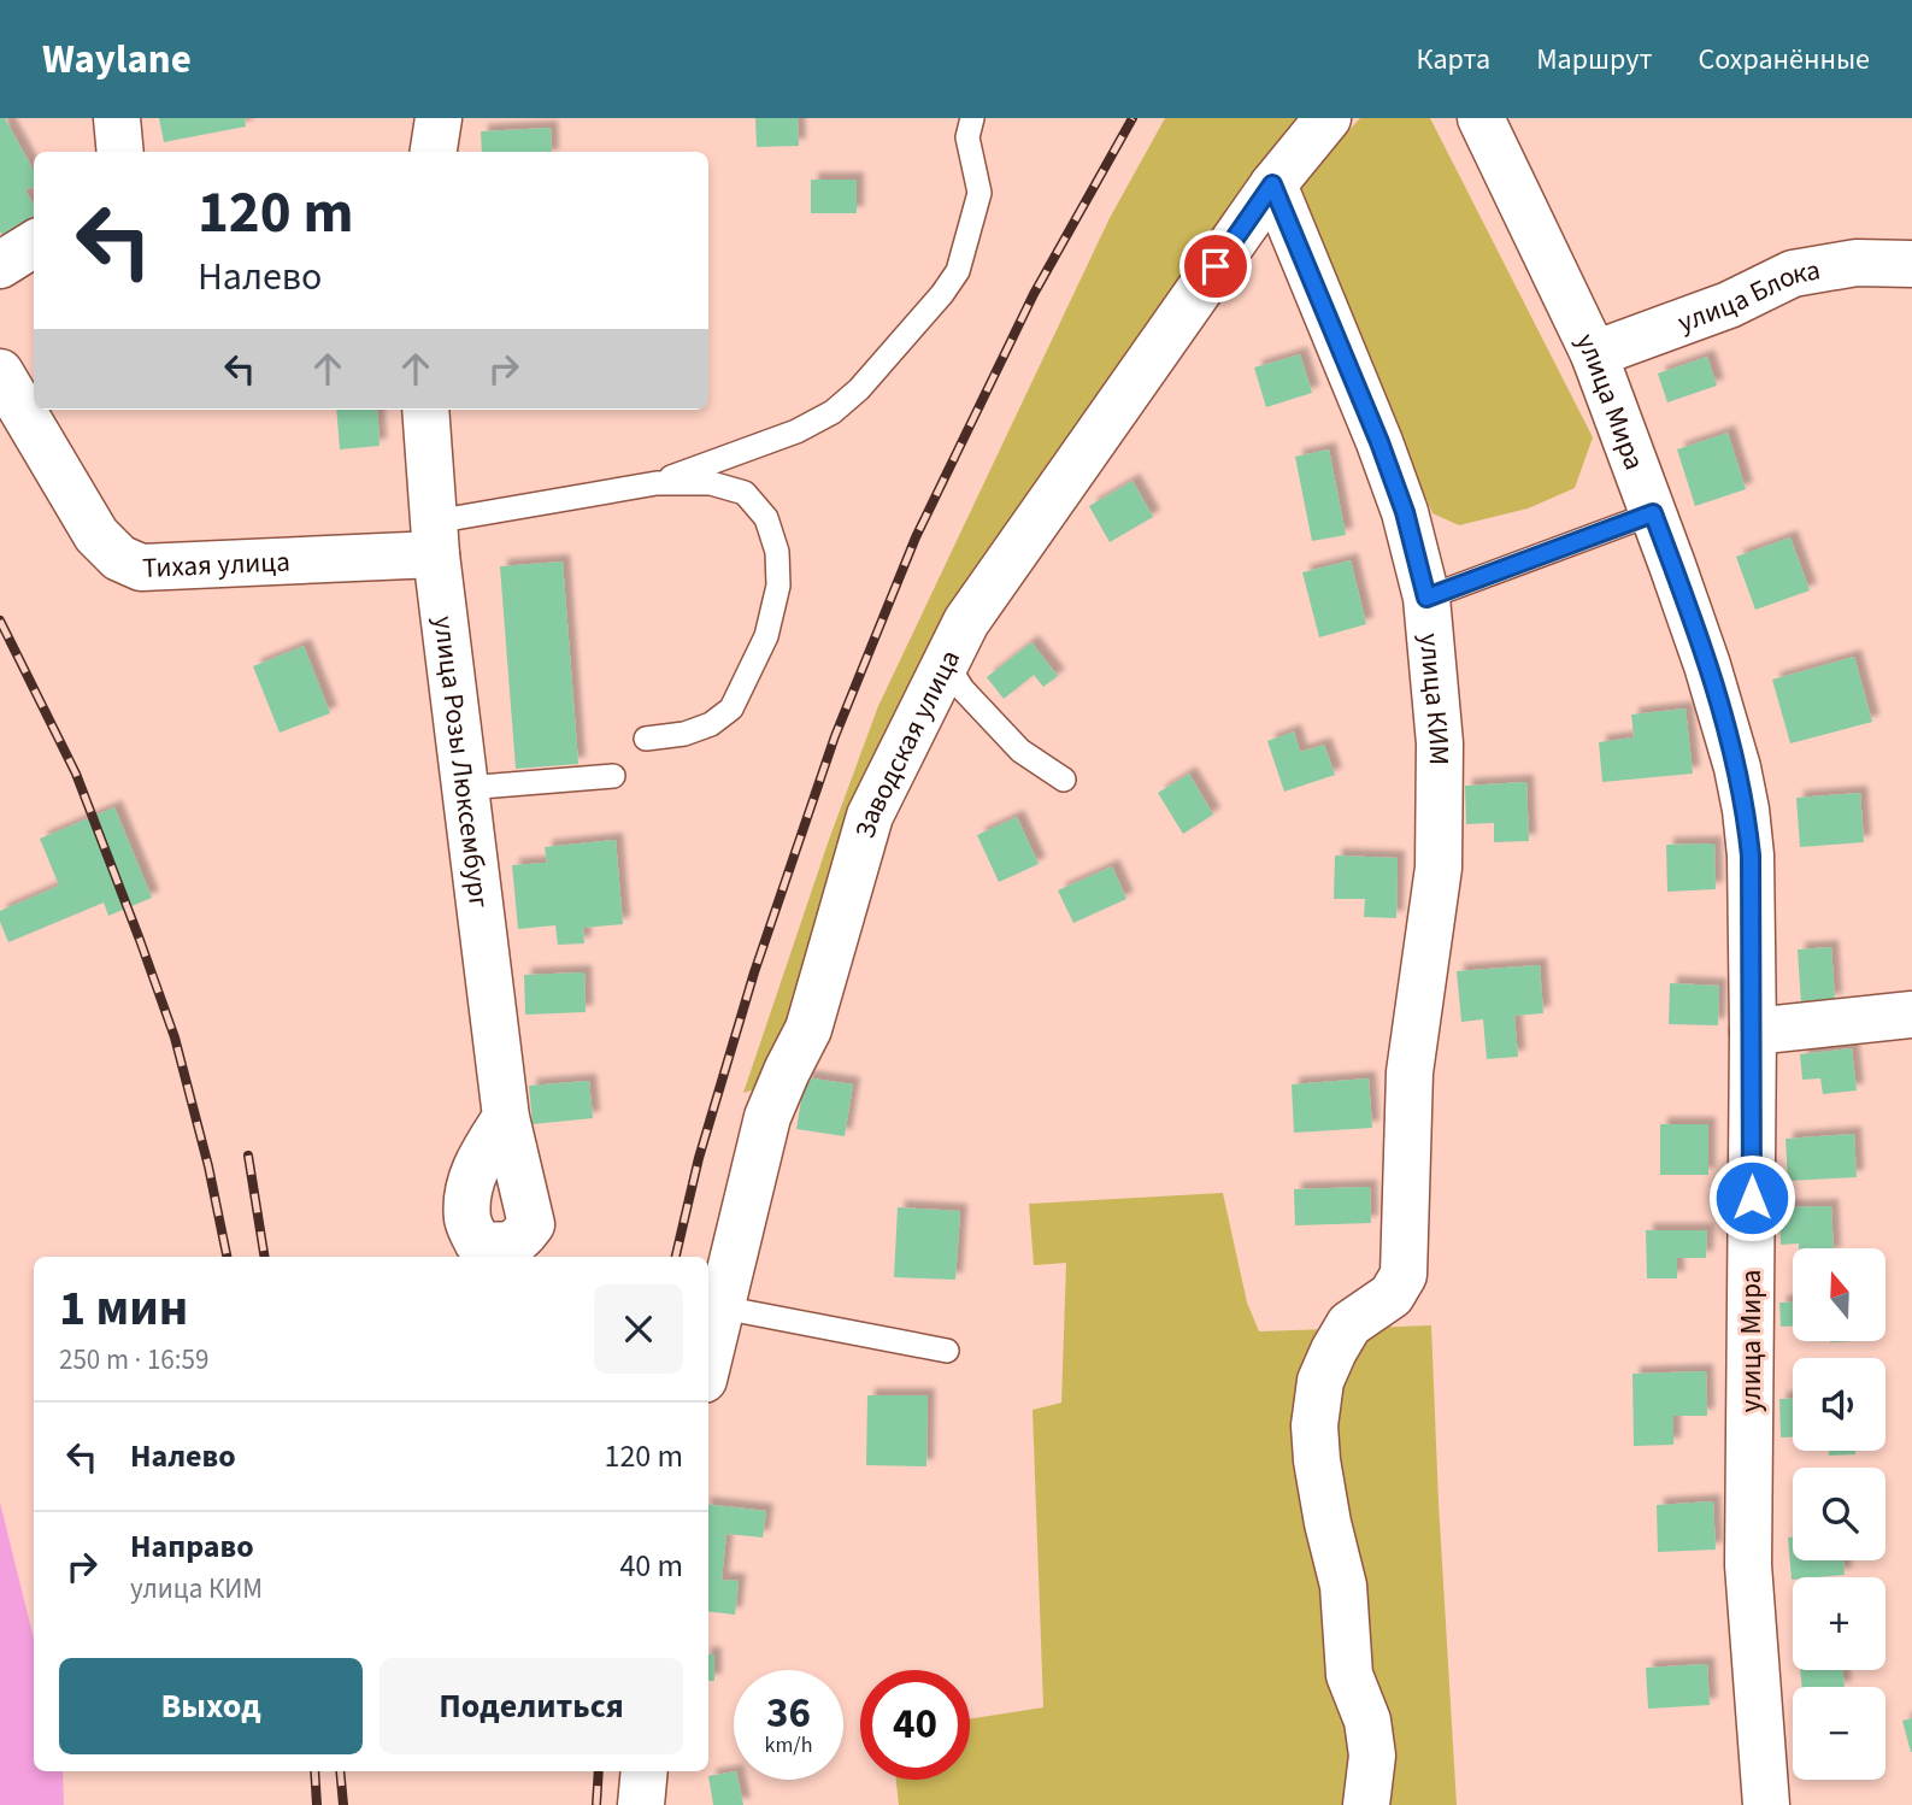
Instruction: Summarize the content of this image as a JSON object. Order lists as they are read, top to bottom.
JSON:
{
  "streets": {
    "street": [
      "улица Блока",
      "улица Мира",
      "Тихая улица",
      "улица КИМ",
      "Заводская улица",
      "улица Розы Люксембург"
    ]
  },
  "crossings": [
    ["улица Блока", "улица Мира"],
    ["Тихая улица", "улица Розы Люксембург"],
    ["улица КИМ", "Заводская улица"]
  ],
  "north": "top",
  "page": {
    "header": "Waylane",
    "nav": ["Карта", "Маршрут", "Сохранённые"],
    "turn": ["120 m", "Налево"],
    "map_buttons": ["+", "−"],
    "heading": ["1 мин", "250 m · 16:59"],
    "list": [
      {
        "name": "Налево",
        "value": "120 m"
      },
      {
        "name": "Направо",
        "note": "улица КИМ",
        "value": "40 m"
      }
    ],
    "buttons": ["Выход", "Поделиться"],
    "speed": "36 km/h",
    "limit": "40"
  }
}
